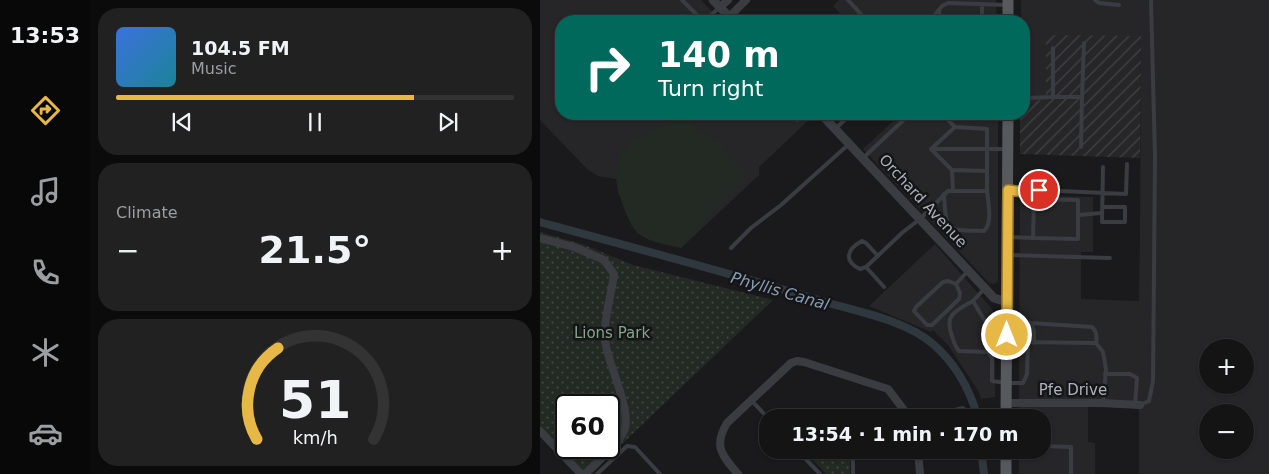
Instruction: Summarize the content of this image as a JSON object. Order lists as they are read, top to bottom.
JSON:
{
  "streets": {
    "street": ["Orchard Avenue", "Pfe Drive"]
  },
  "water": ["Phyllis Canal"],
  "parks": ["Lions Park"],
  "page": {
    "tabs": "13:53",
    "turn": ["140 m", "Turn right"],
    "song": ["104.5 FM", "Music"],
    "tile": "Climate",
    "heat": ["−", "21.5°", "+"],
    "map_buttons": ["+", "−"],
    "limit": "60",
    "trip": "13:54 · 1 min · 170 m",
    "gauge": ["51", "km/h"]
  }
}
